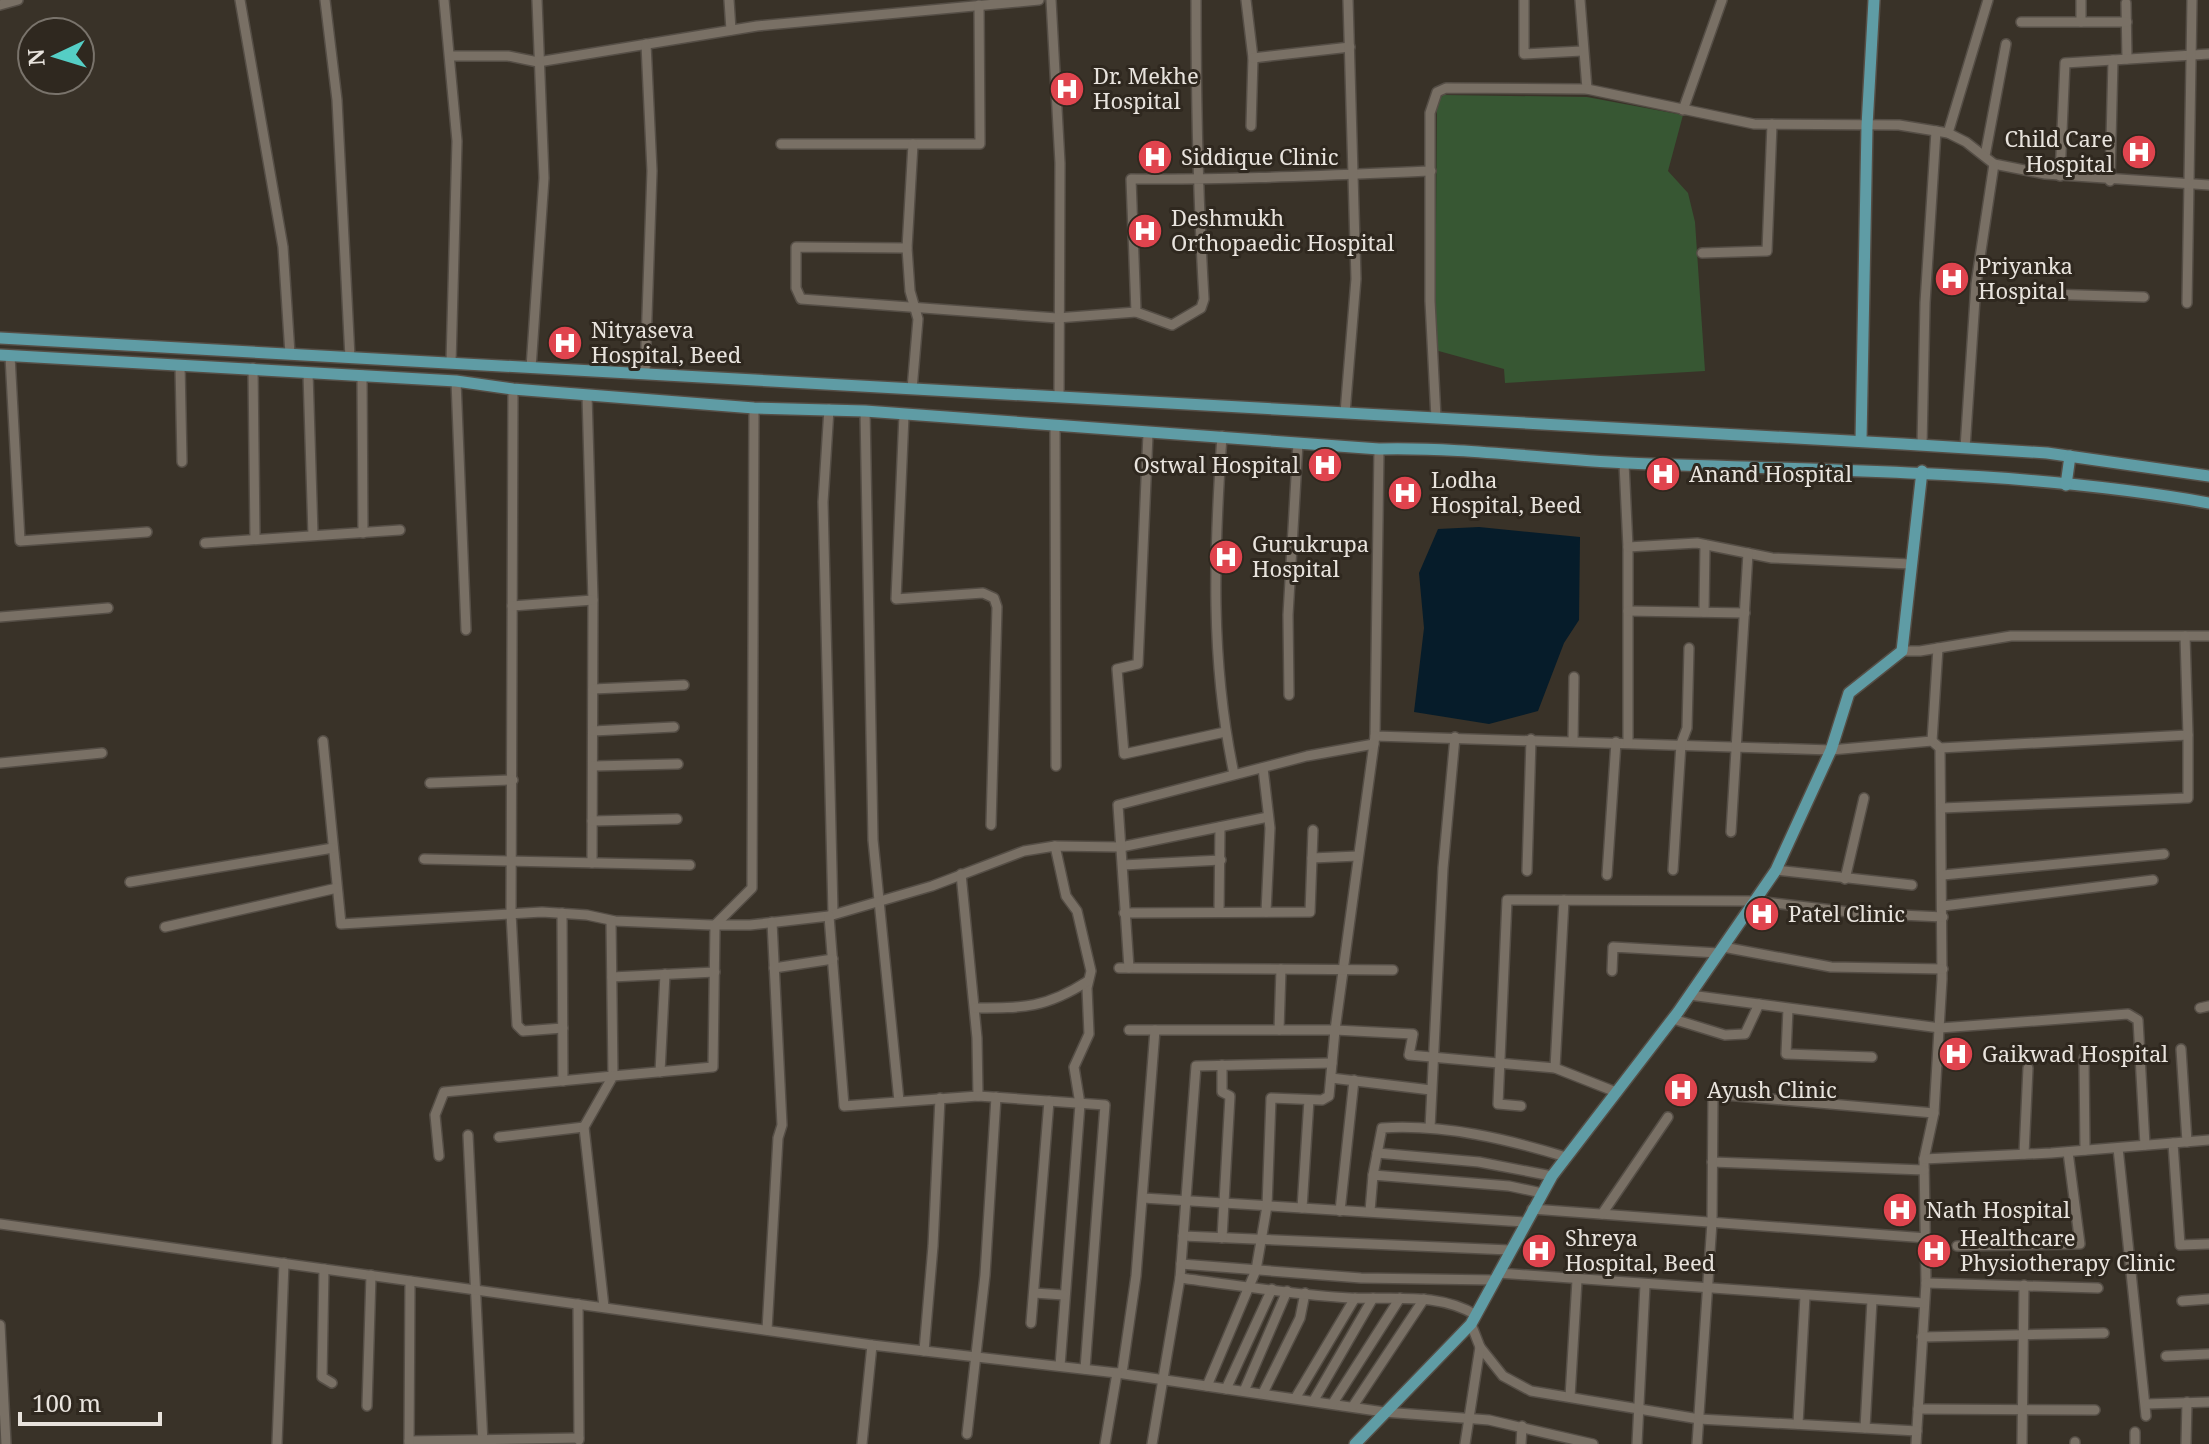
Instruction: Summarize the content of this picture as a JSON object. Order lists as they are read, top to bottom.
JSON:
{
  "places": {
    "hospital": [
      "Dr. Mekhe Hospital",
      "Child Care Hospital",
      "Siddique Clinic",
      "Deshmukh Orthopaedic Hospital",
      "Priyanka Hospital",
      "Nityaseva Hospital, Beed",
      "Ostwal Hospital",
      "Anand Hospital",
      "Lodha Hospital, Beed",
      "Gurukrupa Hospital",
      "Patel Clinic",
      "Gaikwad Hospital",
      "Ayush Clinic",
      "Nath Hospital",
      "Shreya Hospital, Beed",
      "Healthcare Physiotherapy Clinic"
    ]
  },
  "scale_bar": "100 m",
  "north": "left"
}
